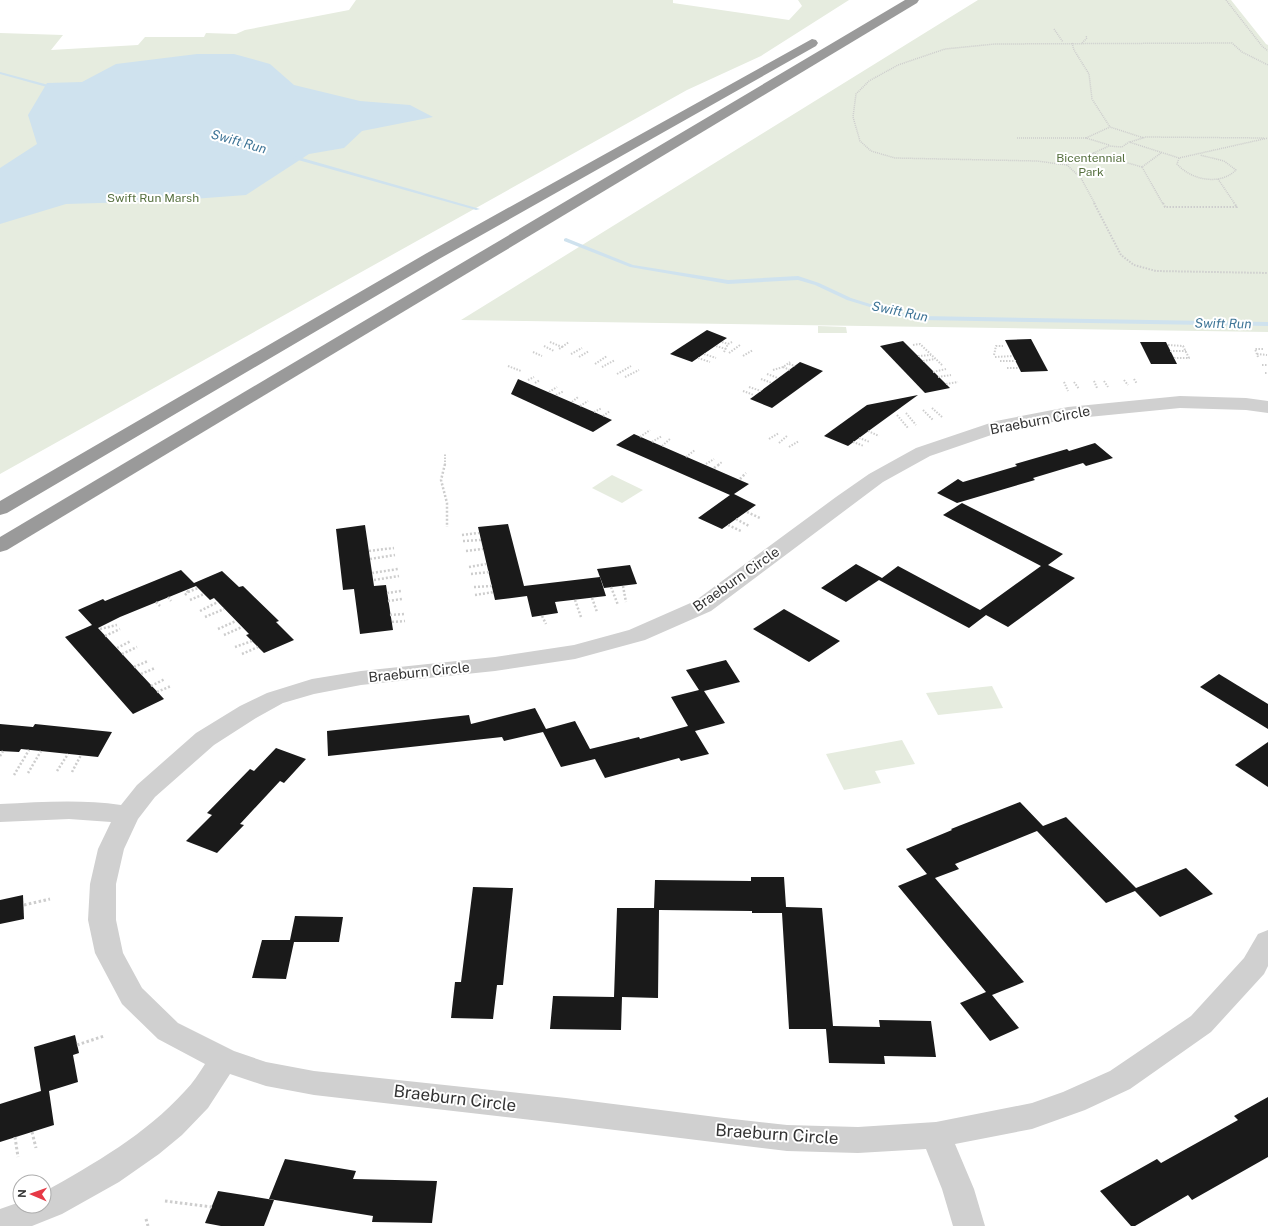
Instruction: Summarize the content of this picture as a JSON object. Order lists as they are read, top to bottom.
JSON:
{
  "streets": {
    "street": ["Braeburn Circle"]
  },
  "water": ["Swift Run"],
  "parks": ["Bicentennial Park", "Swift Run Marsh"],
  "north": "left"
}
